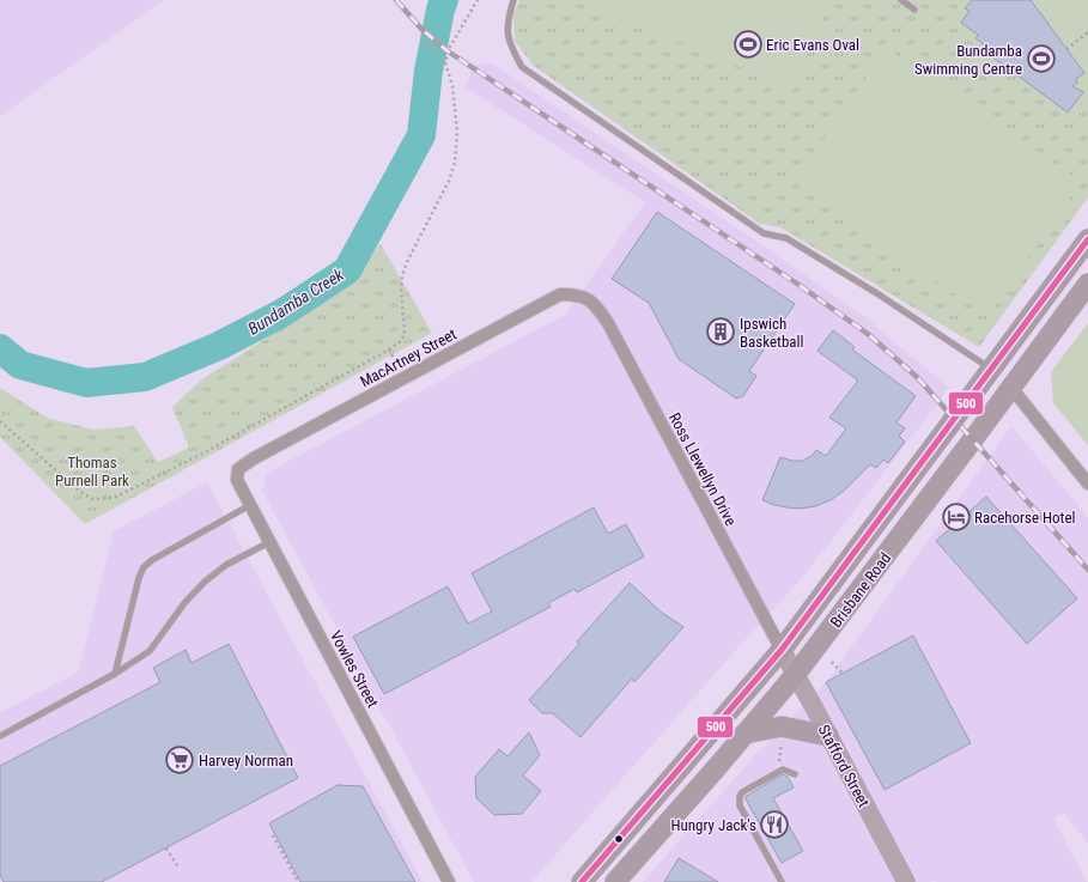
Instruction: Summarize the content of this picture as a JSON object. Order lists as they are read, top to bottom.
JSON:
{
  "streets": {
    "main road": ["Brisbane Road", "Stafford Street"],
    "street": ["MacArtney Street", "Ross Llewellyn Drive", "Vowles Street"]
  },
  "crossings": [
    ["MacArtney Street", "Ross Llewellyn Drive"],
    ["MacArtney Street", "Vowles Street"],
    ["Ross Llewellyn Drive", "Brisbane Road"],
    ["Ross Llewellyn Drive", "Stafford Street"],
    ["Brisbane Road", "Stafford Street"]
  ],
  "water": ["Bundamba Creek"],
  "parks": ["Thomas Purnell Park"],
  "places": {
    "sports": ["Eric Evans Oval", "Bundamba Swimming Centre"],
    "building": ["Ipswich Basketball"],
    "hotel": ["Racehorse Hotel"],
    "supermarket": ["Harvey Norman"],
    "restaurant": ["Hungry Jack's"]
  },
  "lines": ["transit line 500"]
}
